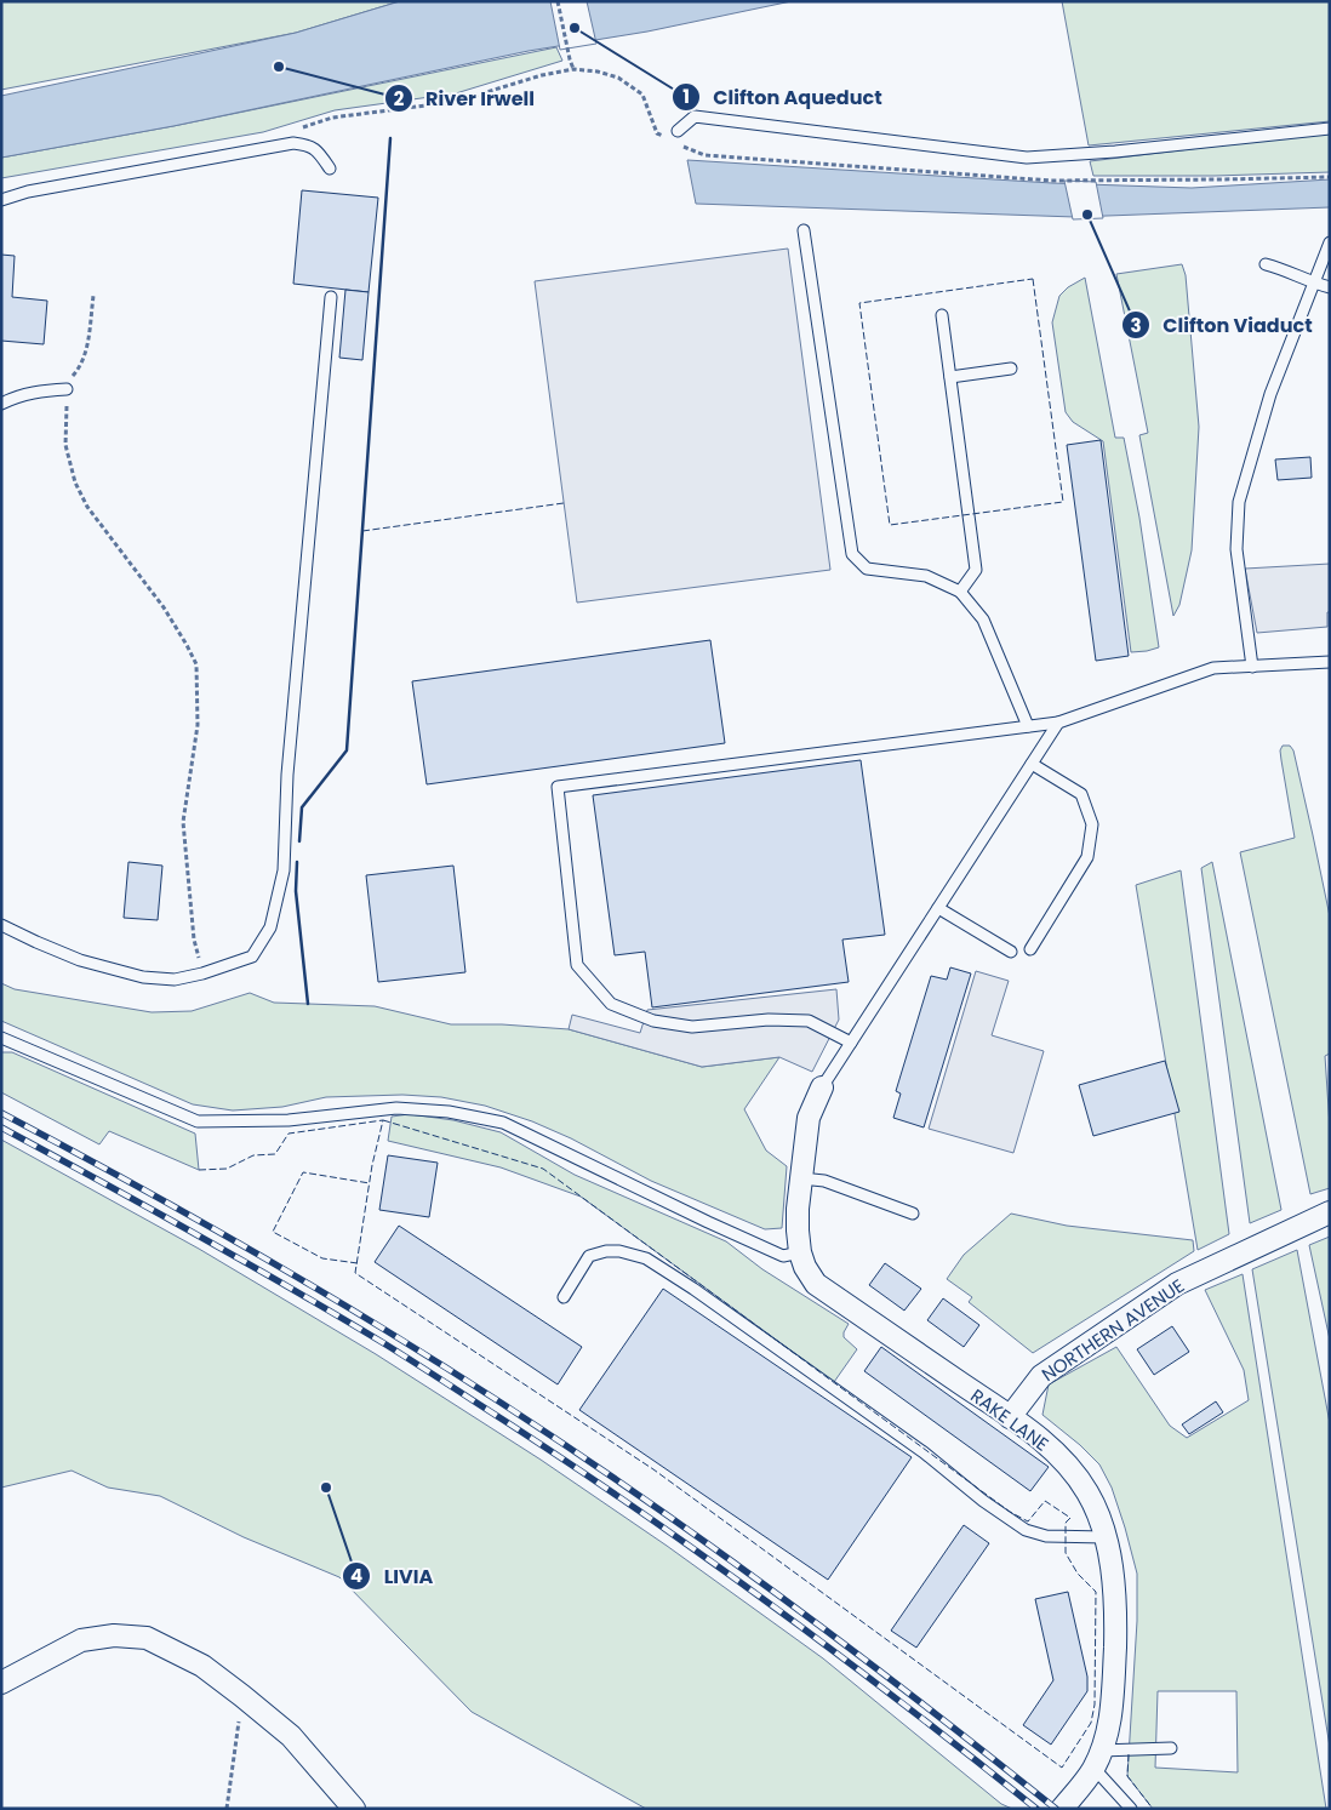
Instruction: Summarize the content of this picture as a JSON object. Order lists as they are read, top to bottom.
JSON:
{
  "streets": {
    "street": ["NORTHERN AVENUE", "RAKE LANE"]
  },
  "crossings": [
    ["NORTHERN AVENUE", "RAKE LANE"]
  ],
  "places": [
    "Clifton Aqueduct",
    "River Irwell",
    "Clifton Viaduct",
    "LIVIA"
  ]
}
